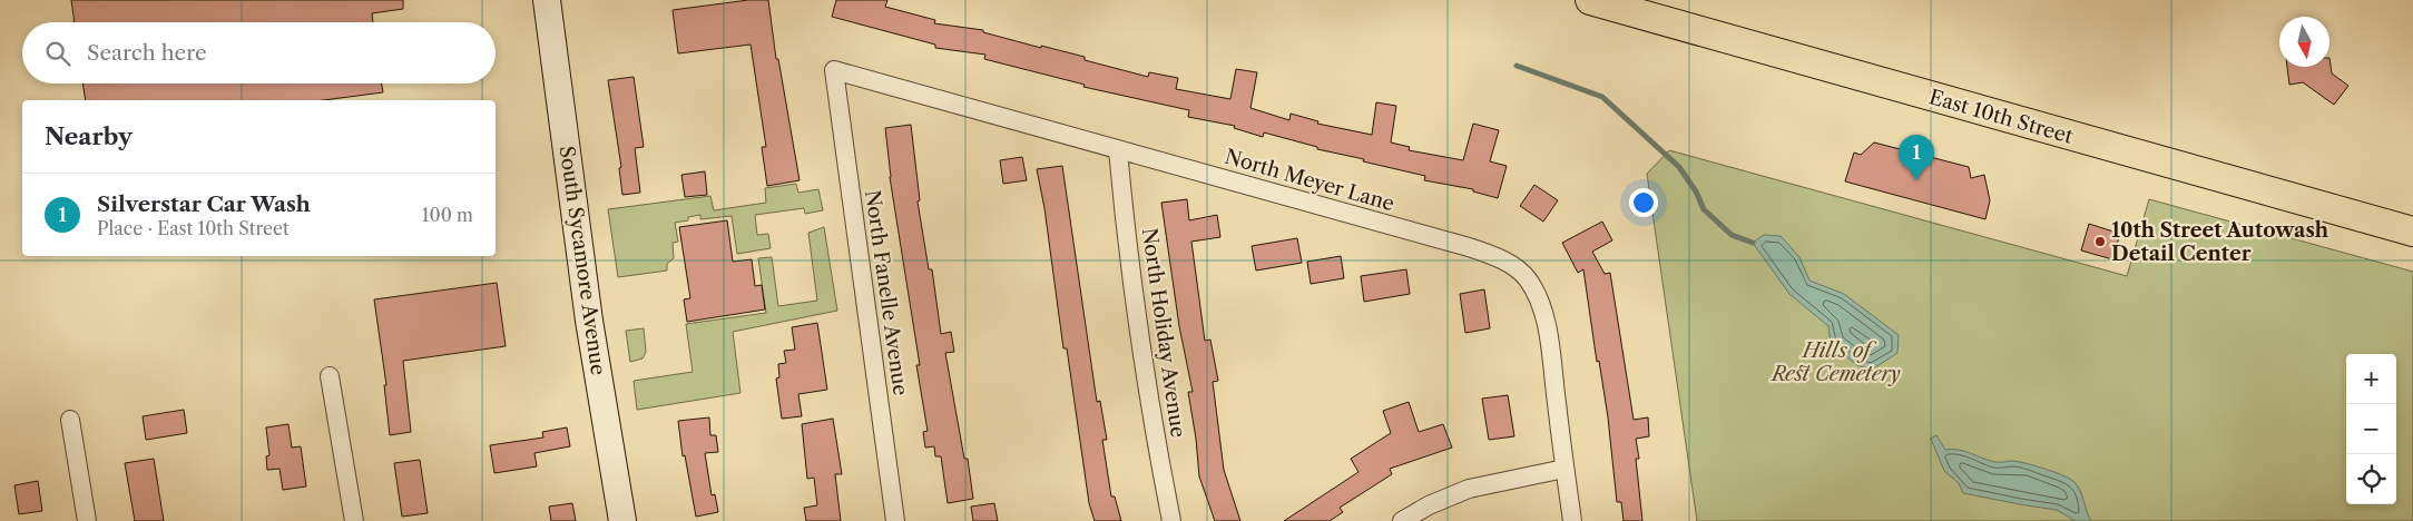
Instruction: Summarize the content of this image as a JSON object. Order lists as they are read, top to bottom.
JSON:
{
  "streets": {
    "main road": ["East 10th Street", "South Sycamore Avenue"],
    "street": ["North Meyer Lane", "North Fanelle Avenue", "North Holiday Avenue"]
  },
  "crossings": [
    ["North Meyer Lane", "North Fanelle Avenue"],
    ["North Meyer Lane", "North Holiday Avenue"]
  ],
  "parks": ["Hills of Rest Cemetery"],
  "places": ["10th Street Autowash Detail Center"],
  "north": "bottom",
  "page": {
    "search": "Search here",
    "heading": "Nearby",
    "pins": "1",
    "list": [
      {
        "mark": "1",
        "name": "Silverstar Car Wash",
        "note": "Place · East 10th Street",
        "value": "100 m"
      }
    ],
    "map_buttons": ["+", "−"]
  }
}
